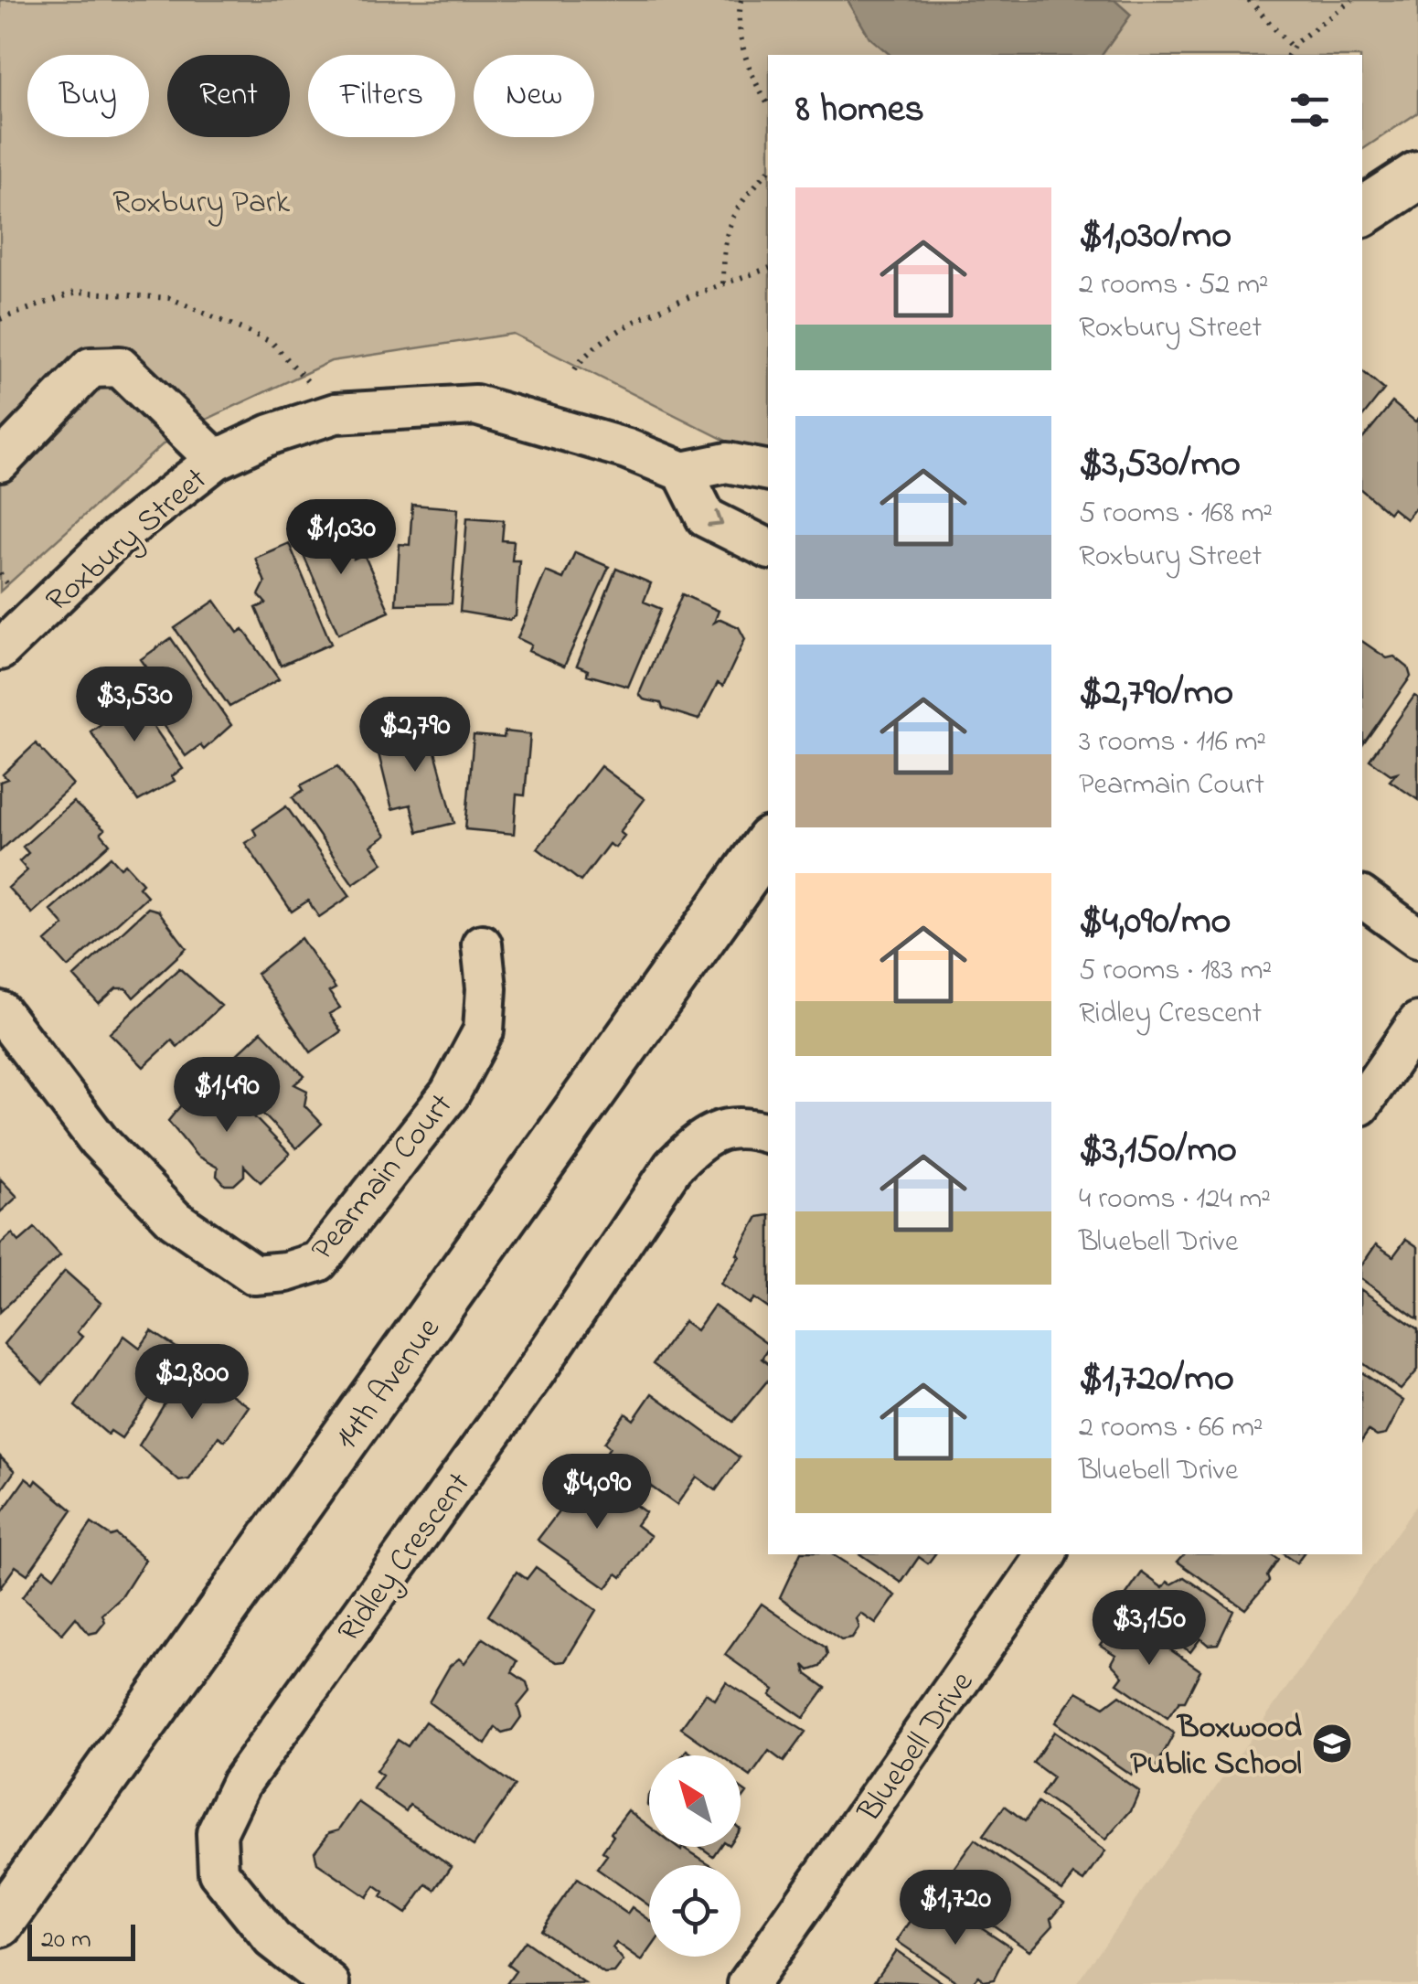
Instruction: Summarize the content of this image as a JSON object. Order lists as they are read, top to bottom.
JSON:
{
  "streets": {
    "main road": ["14th Avenue"],
    "street": [
      "Roxbury Street",
      "Pearmain Court",
      "Ridley Crescent",
      "Bluebell Drive"
    ]
  },
  "parks": ["Roxbury Park"],
  "places": {
    "school or university": ["Boxwood Public School"]
  },
  "scale_bar": "20 m",
  "north": "top left",
  "page": {
    "chip": [
      "Buy",
      "Rent",
      "Filters",
      "New"
    ],
    "heading": "8 homes",
    "list": [
      {
        "name": "$1,030/mo",
        "note": "2 rooms · 52 m² · Roxbury Street"
      },
      {
        "name": "$3,530/mo",
        "note": "5 rooms · 168 m² · Roxbury Street"
      },
      {
        "name": "$2,790/mo",
        "note": "3 rooms · 116 m² · Pearmain Court"
      },
      {
        "name": "$4,090/mo",
        "note": "5 rooms · 183 m² · Ridley Crescent"
      },
      {
        "name": "$3,150/mo",
        "note": "4 rooms · 124 m² · Bluebell Drive"
      },
      {
        "name": "$1,720/mo",
        "note": "2 rooms · 66 m² · Bluebell Drive"
      }
    ],
    "price": [
      "$1,030",
      "$3,530",
      "$2,790",
      "$1,490",
      "$2,800",
      "$4,090",
      "$3,150",
      "$1,720"
    ],
    "scale": "20 m"
  }
}
